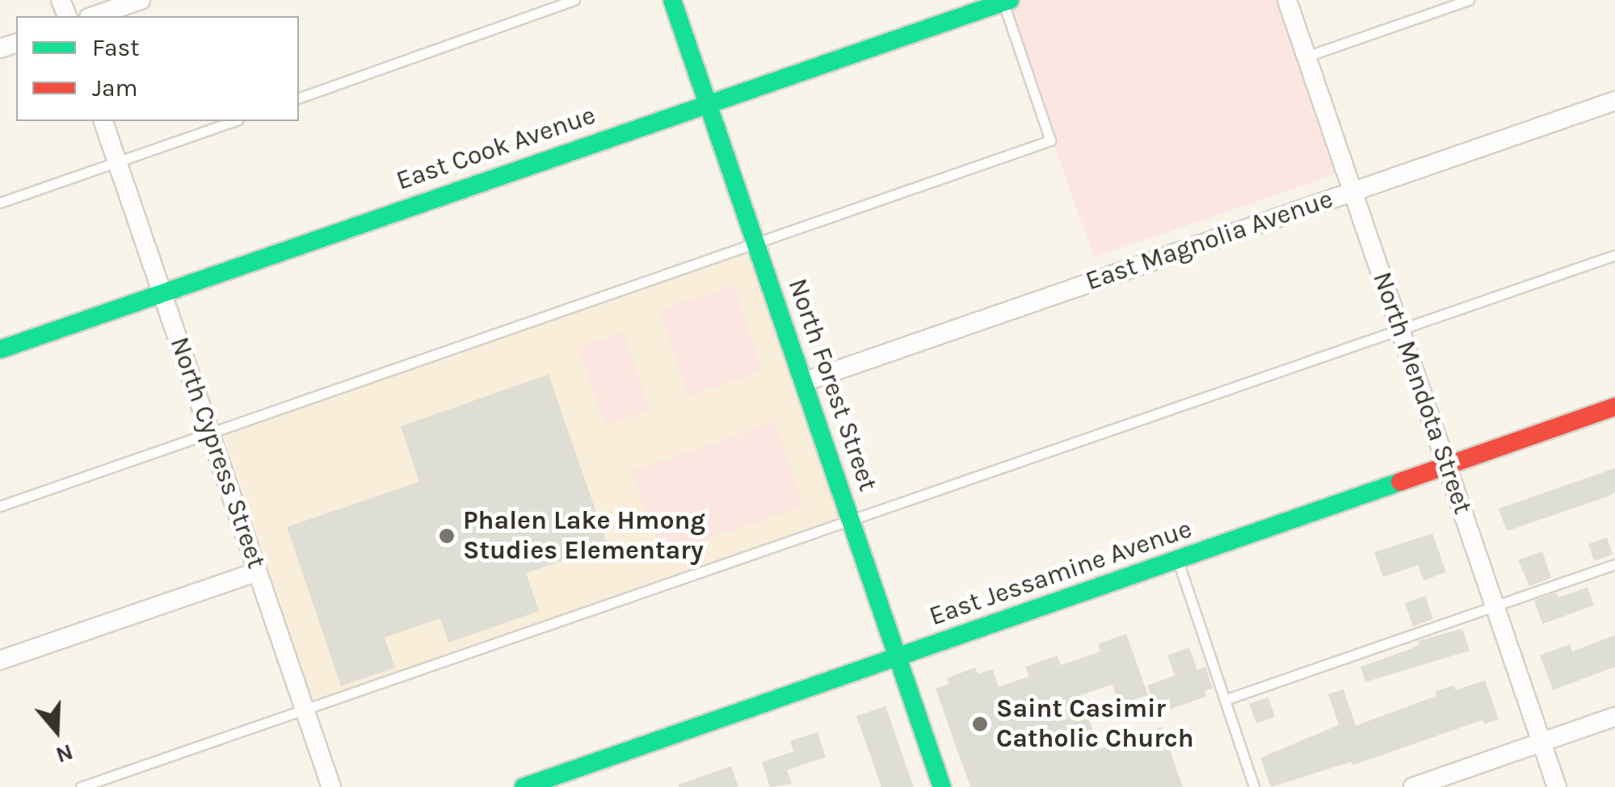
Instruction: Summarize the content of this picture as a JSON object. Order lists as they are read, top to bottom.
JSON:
{
  "streets": {
    "street": [
      "East Cook Avenue",
      "East Magnolia Avenue",
      "North Forest Street",
      "North Mendota Street",
      "North Cypress Street",
      "East Jessamine Avenue"
    ]
  },
  "crossings": [
    ["East Cook Avenue", "North Forest Street"],
    ["East Cook Avenue", "North Cypress Street"],
    ["East Magnolia Avenue", "North Forest Street"],
    ["East Magnolia Avenue", "North Mendota Street"],
    ["North Forest Street", "East Jessamine Avenue"],
    ["North Mendota Street", "East Jessamine Avenue"]
  ],
  "places": ["Phalen Lake Hmong Studies Elementary", "Saint Casimir Catholic Church"],
  "legend": ["Fast", "Jam"],
  "north": "bottom"
}
